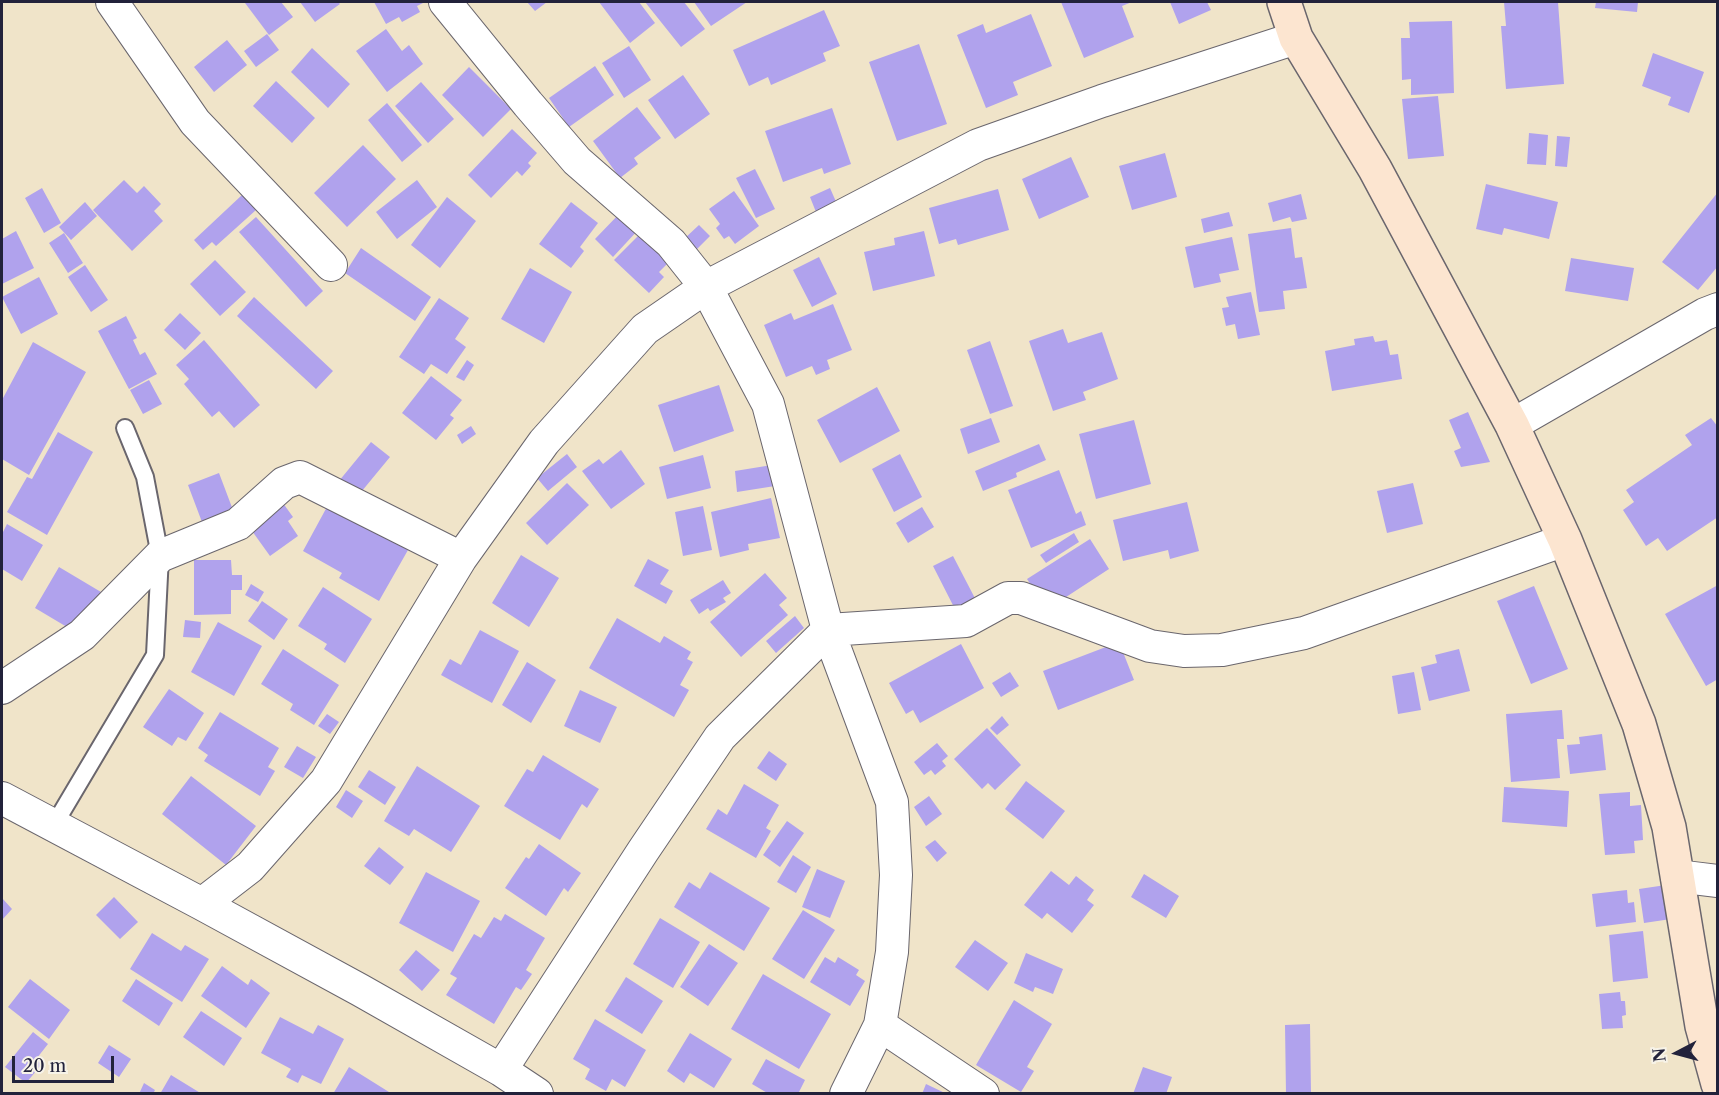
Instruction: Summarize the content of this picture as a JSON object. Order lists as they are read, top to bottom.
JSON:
{
  "scale_bar": "20 m",
  "north": "left"
}
